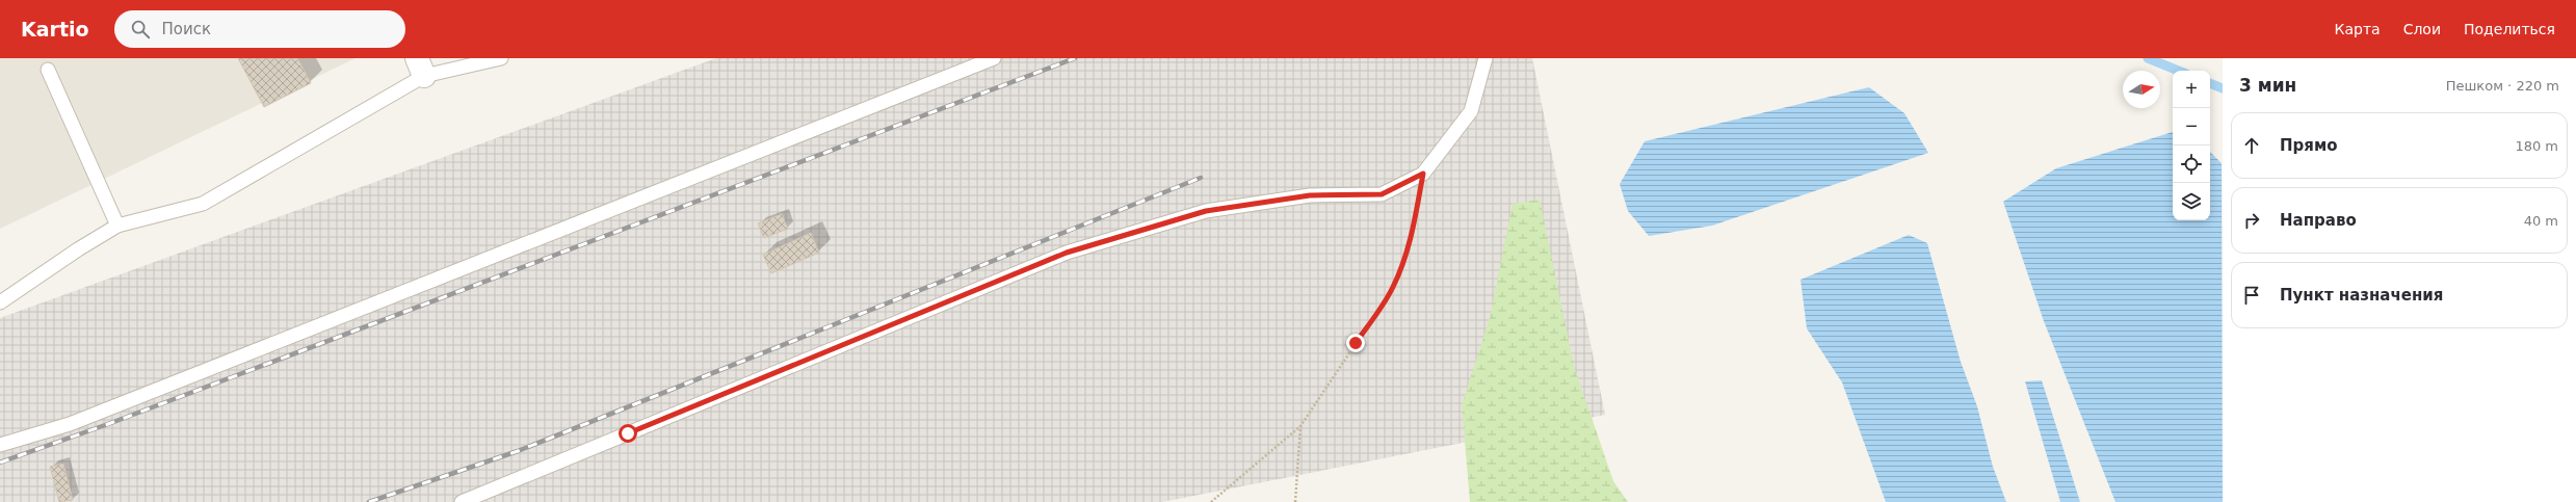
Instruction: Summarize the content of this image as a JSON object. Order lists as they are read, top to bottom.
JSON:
{
  "north": "right",
  "page": {
    "header": "Kartio",
    "search": "Поиск",
    "nav": ["Карта", "Слои", "Поделиться"],
    "heading": ["3 мин", "Пешком · 220 m"],
    "map_buttons": ["+", "−"],
    "list": [
      ["Прямо", "180 m"],
      ["Направо", "40 m"],
      "Пункт назначения"
    ]
  }
}
